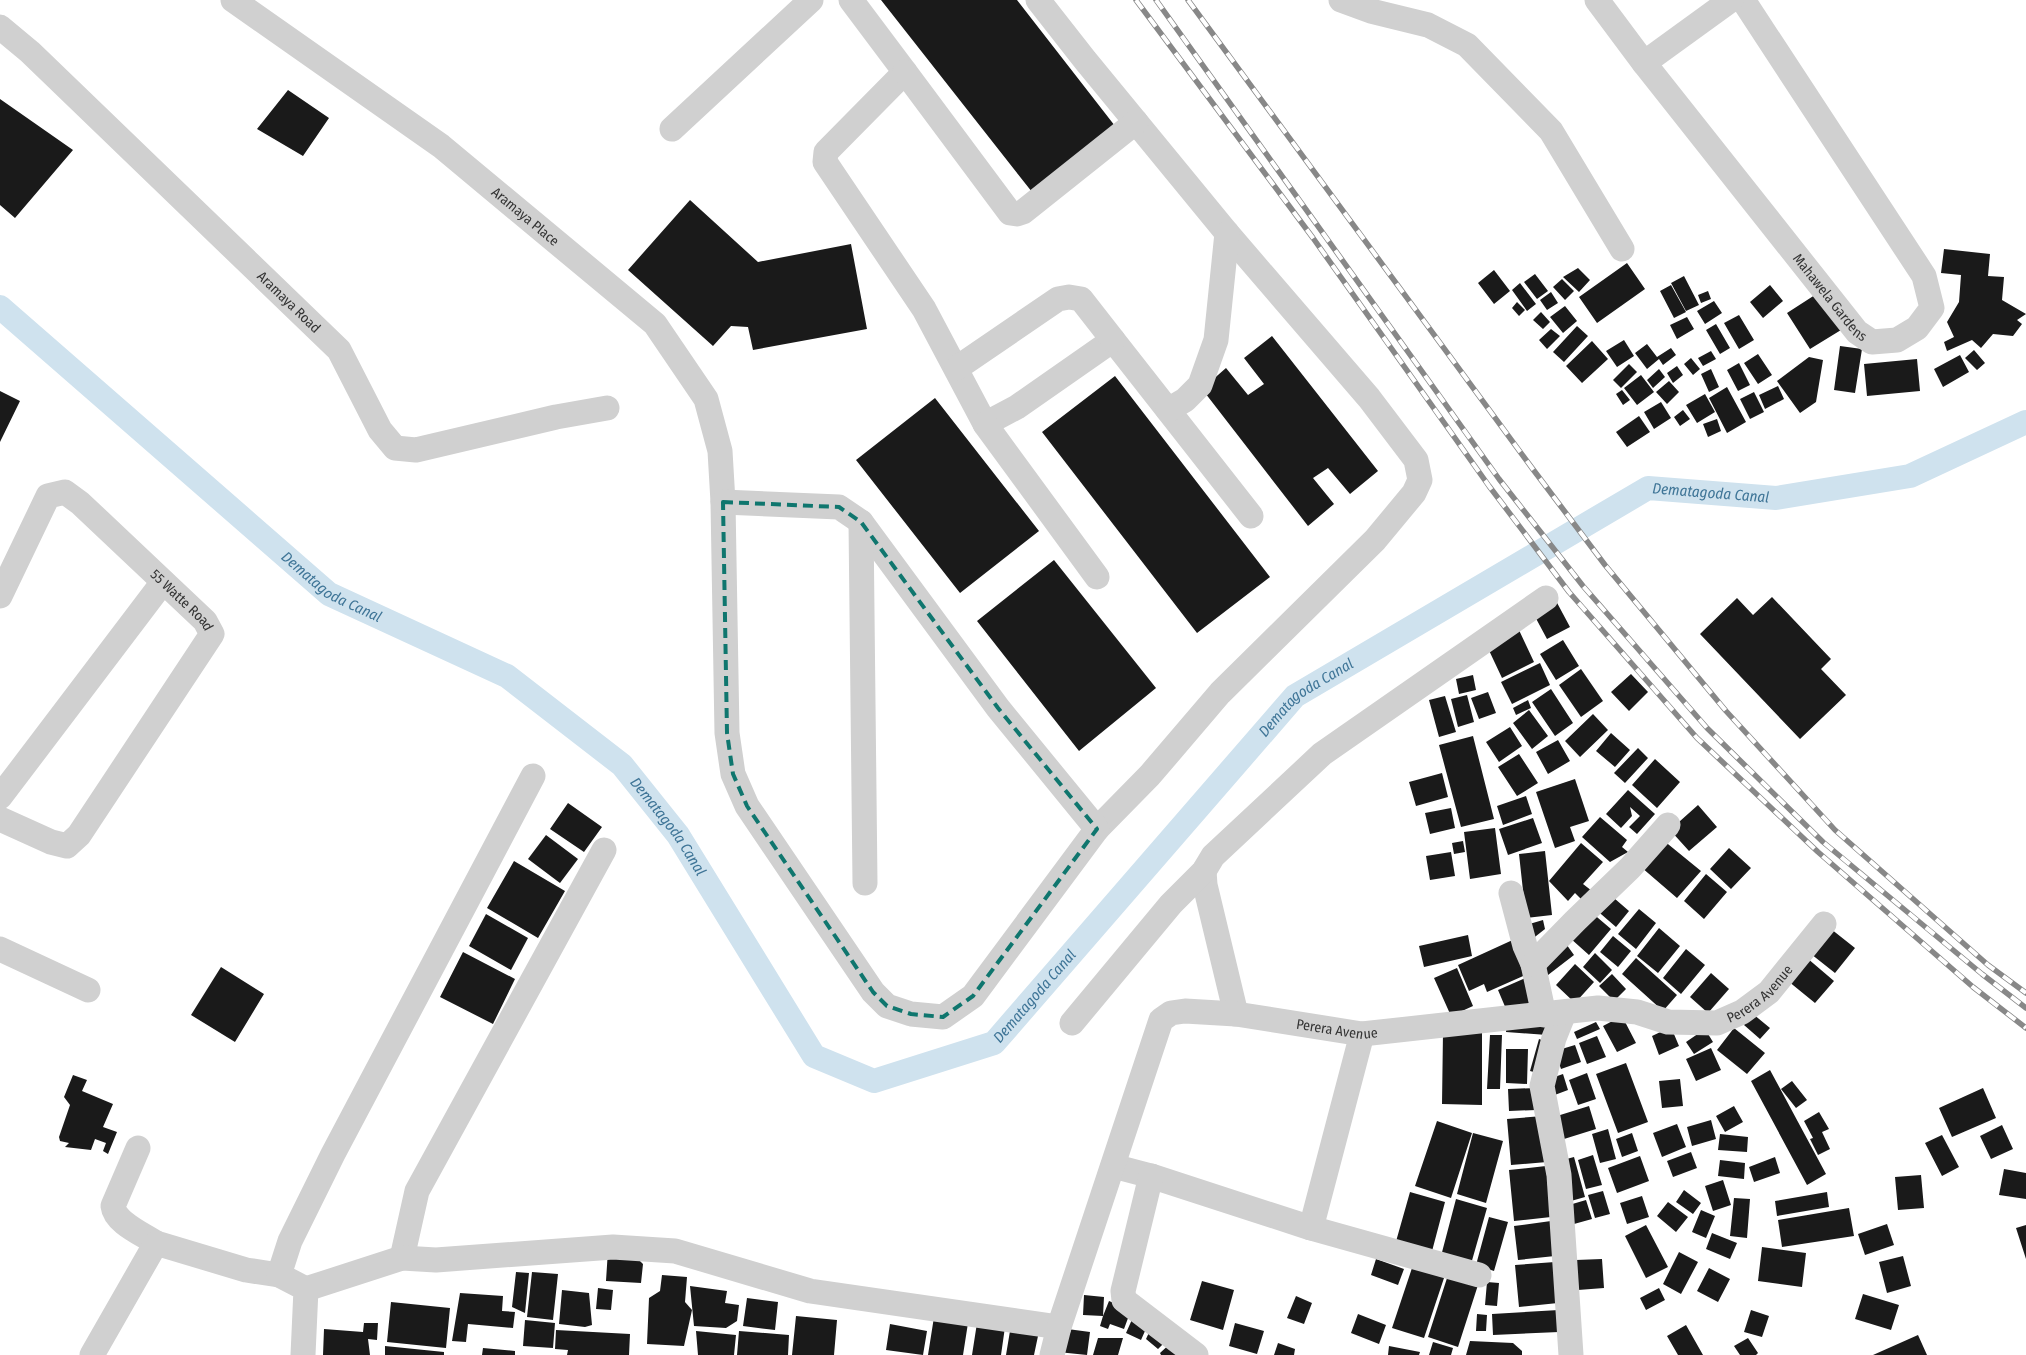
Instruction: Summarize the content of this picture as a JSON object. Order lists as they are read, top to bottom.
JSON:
{
  "streets": {
    "street": [
      "Aramaya Place",
      "Mahawela Gardens",
      "Aramaya Road",
      "55 Watte Road",
      "Perera Avenue"
    ]
  },
  "water": ["Dematagoda Canal"]
}
